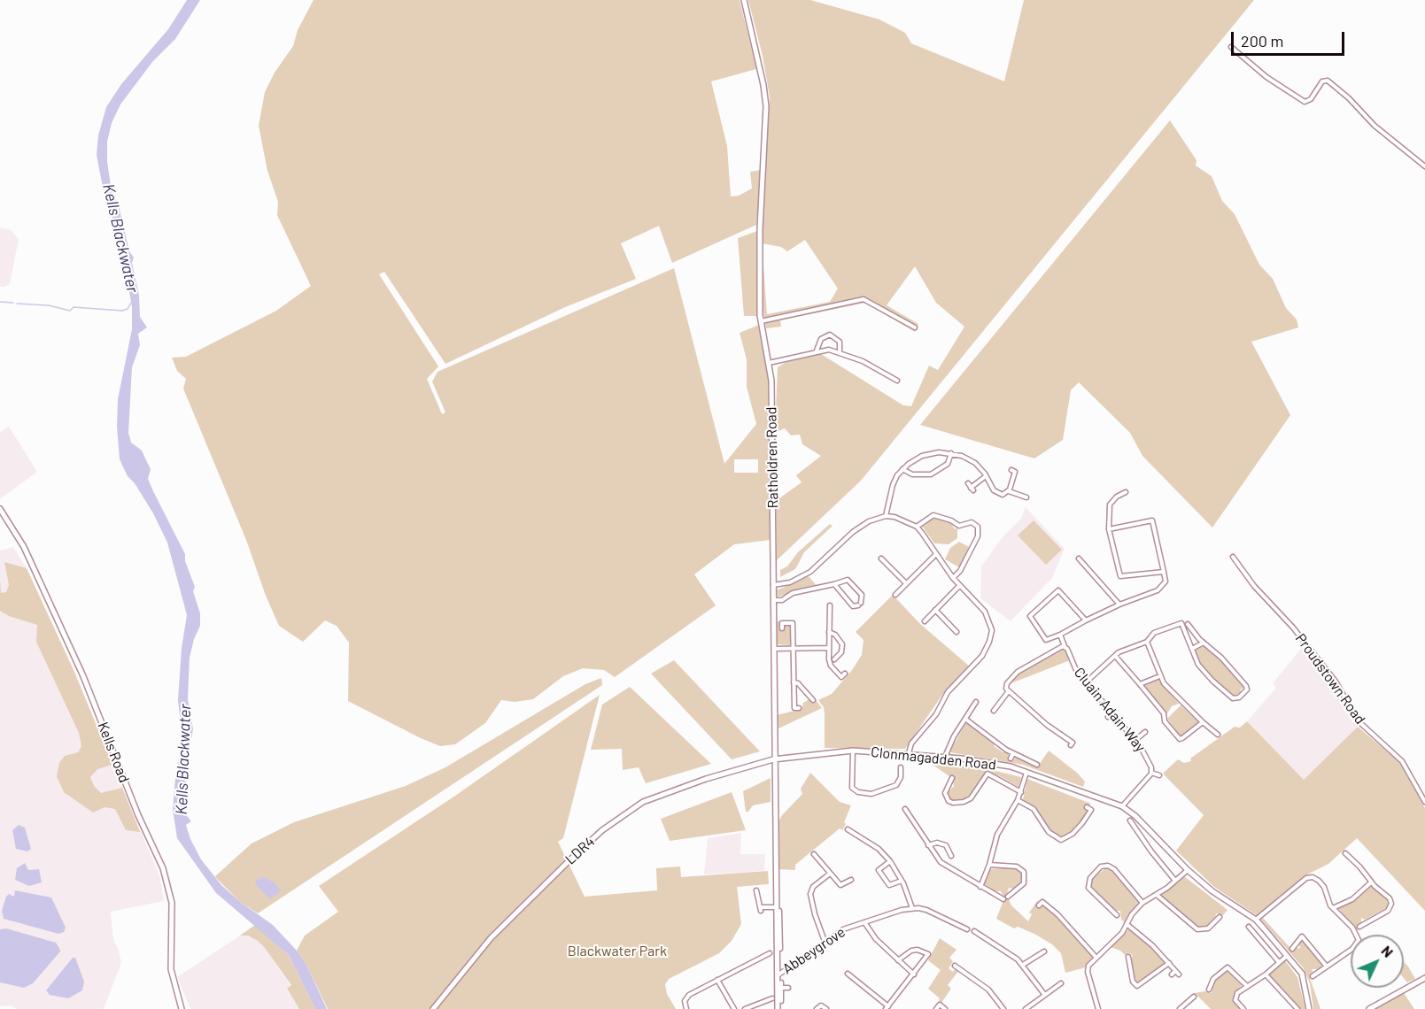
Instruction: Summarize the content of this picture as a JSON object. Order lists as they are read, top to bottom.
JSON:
{
  "streets": {
    "street": [
      "Ratholdren Road",
      "Proudstown Road",
      "Cluain Adain Way",
      "Kells Road",
      "Clonmagadden Road",
      "LDR4",
      "Abbeygrove"
    ]
  },
  "crossings": [
    ["Ratholdren Road", "Clonmagadden Road"],
    ["Ratholdren Road", "LDR4"],
    ["Ratholdren Road", "Abbeygrove"],
    ["Clonmagadden Road", "LDR4"]
  ],
  "water": ["Kells Blackwater"],
  "parks": ["Blackwater Park"],
  "scale_bar": "200 m",
  "north": "top right"
}
